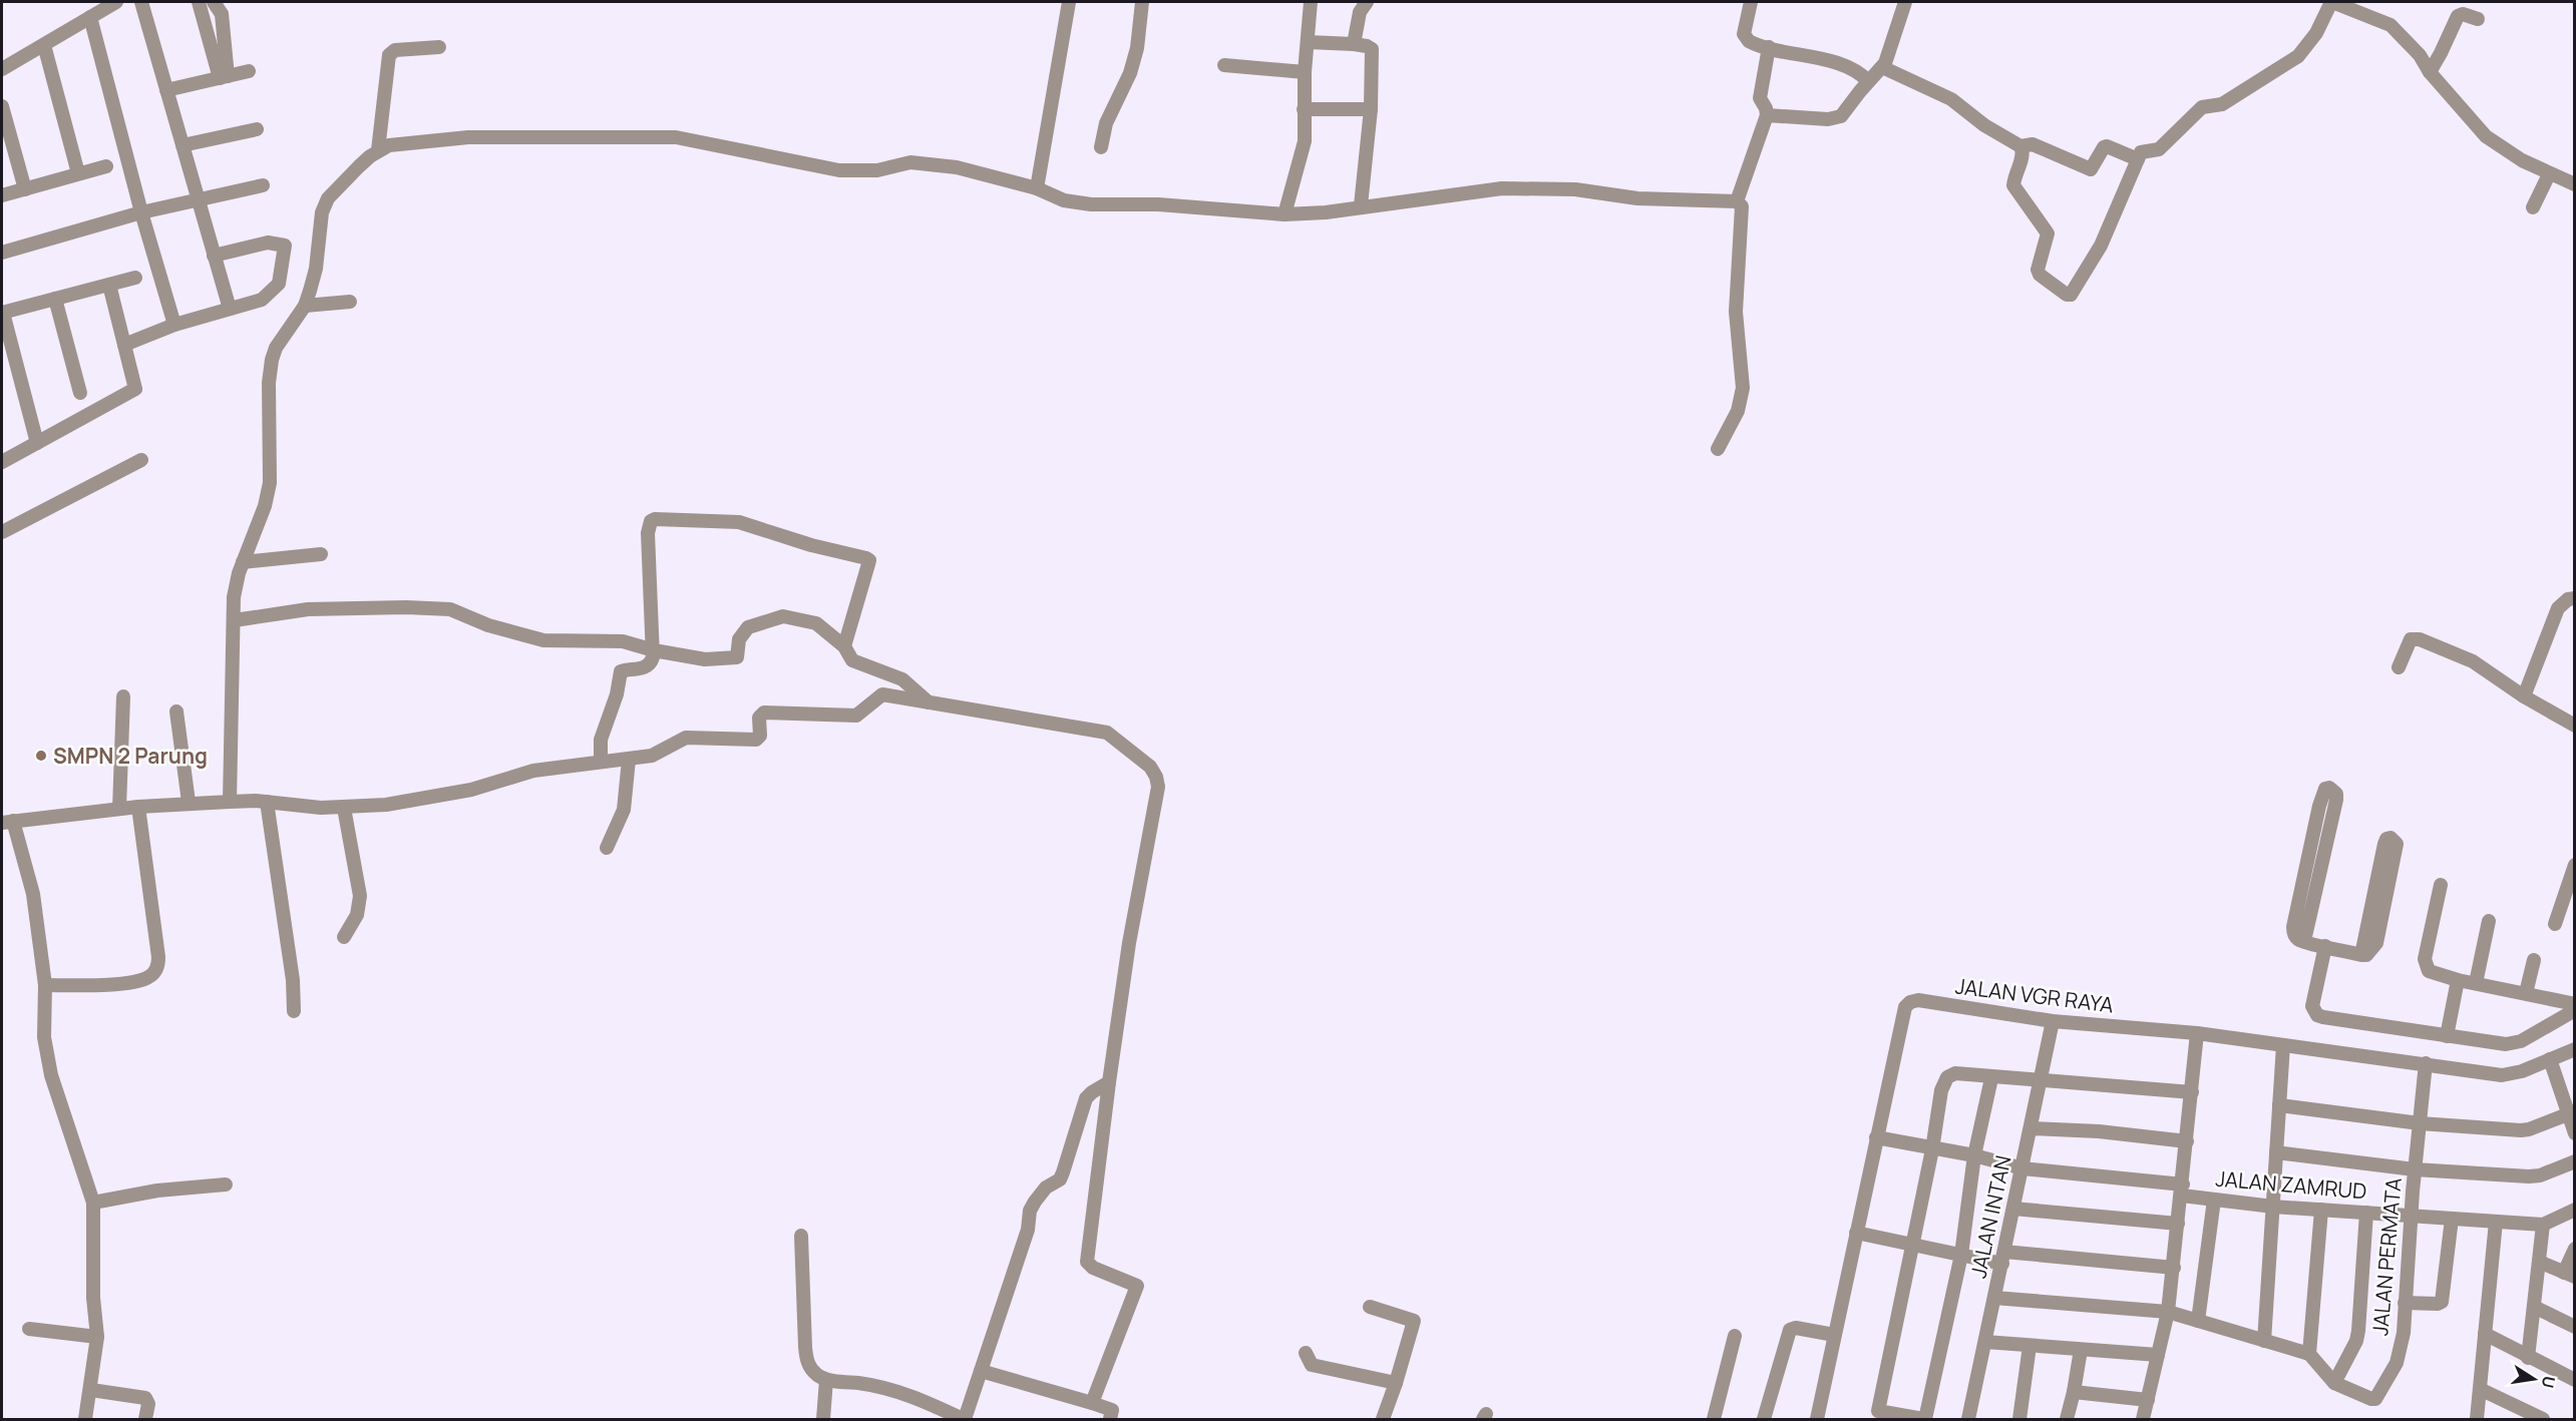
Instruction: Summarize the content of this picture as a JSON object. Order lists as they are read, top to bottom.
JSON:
{
  "streets": {
    "street": [
      "JALAN VGR RAYA",
      "JALAN ZAMRUD",
      "JALAN INTAN",
      "JALAN PERMATA"
    ]
  },
  "crossings": [
    ["JALAN VGR RAYA", "JALAN ZAMRUD"],
    ["JALAN VGR RAYA", "JALAN INTAN"],
    ["JALAN VGR RAYA", "JALAN PERMATA"],
    ["JALAN ZAMRUD", "JALAN INTAN"],
    ["JALAN ZAMRUD", "JALAN PERMATA"]
  ],
  "places": ["SMPN 2 Parung"],
  "north": "right"
}
